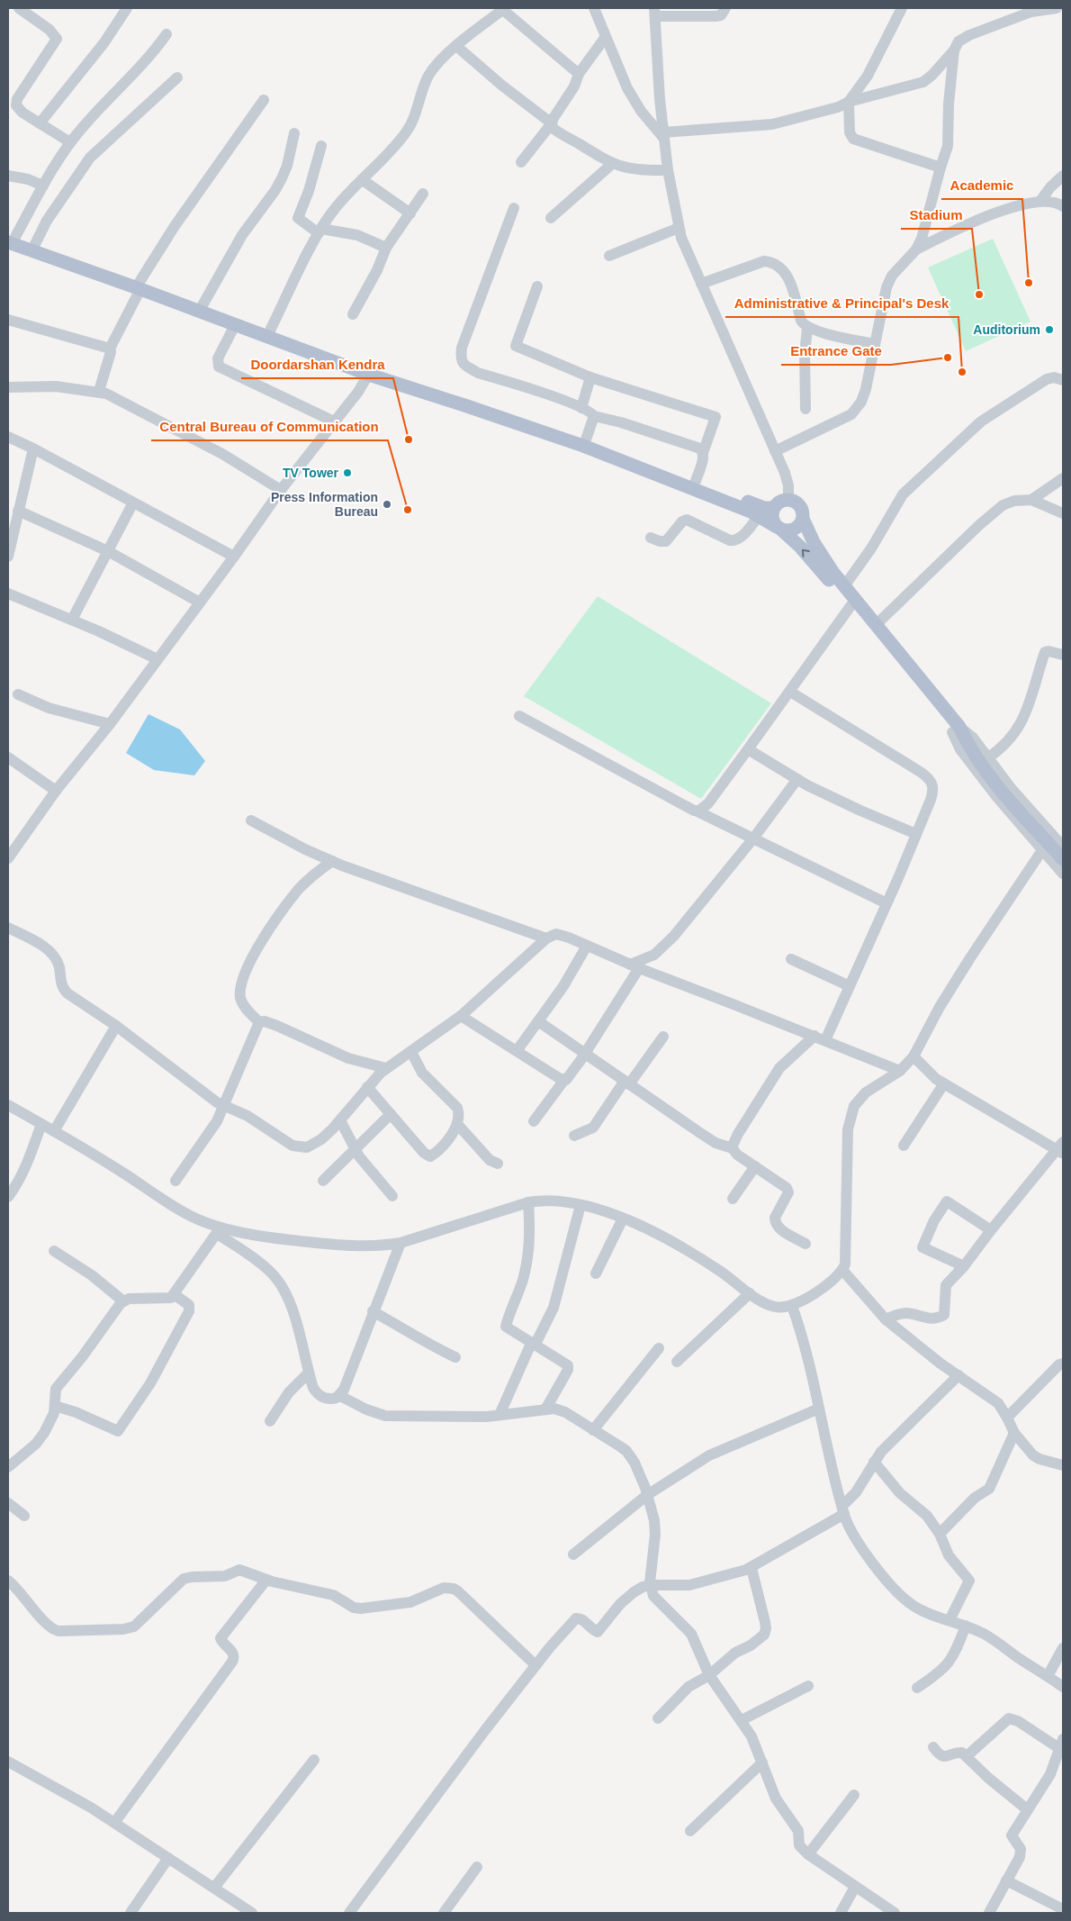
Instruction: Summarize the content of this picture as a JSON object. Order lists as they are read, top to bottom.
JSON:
{
  "places": [
    "Academic",
    "Stadium",
    "Auditorium",
    "Entrance Gate",
    "Administrative & Principal's Desk",
    "Doordarshan Kendra",
    "TV Tower",
    "Press Information Bureau",
    "Central Bureau of Communication"
  ]
}
